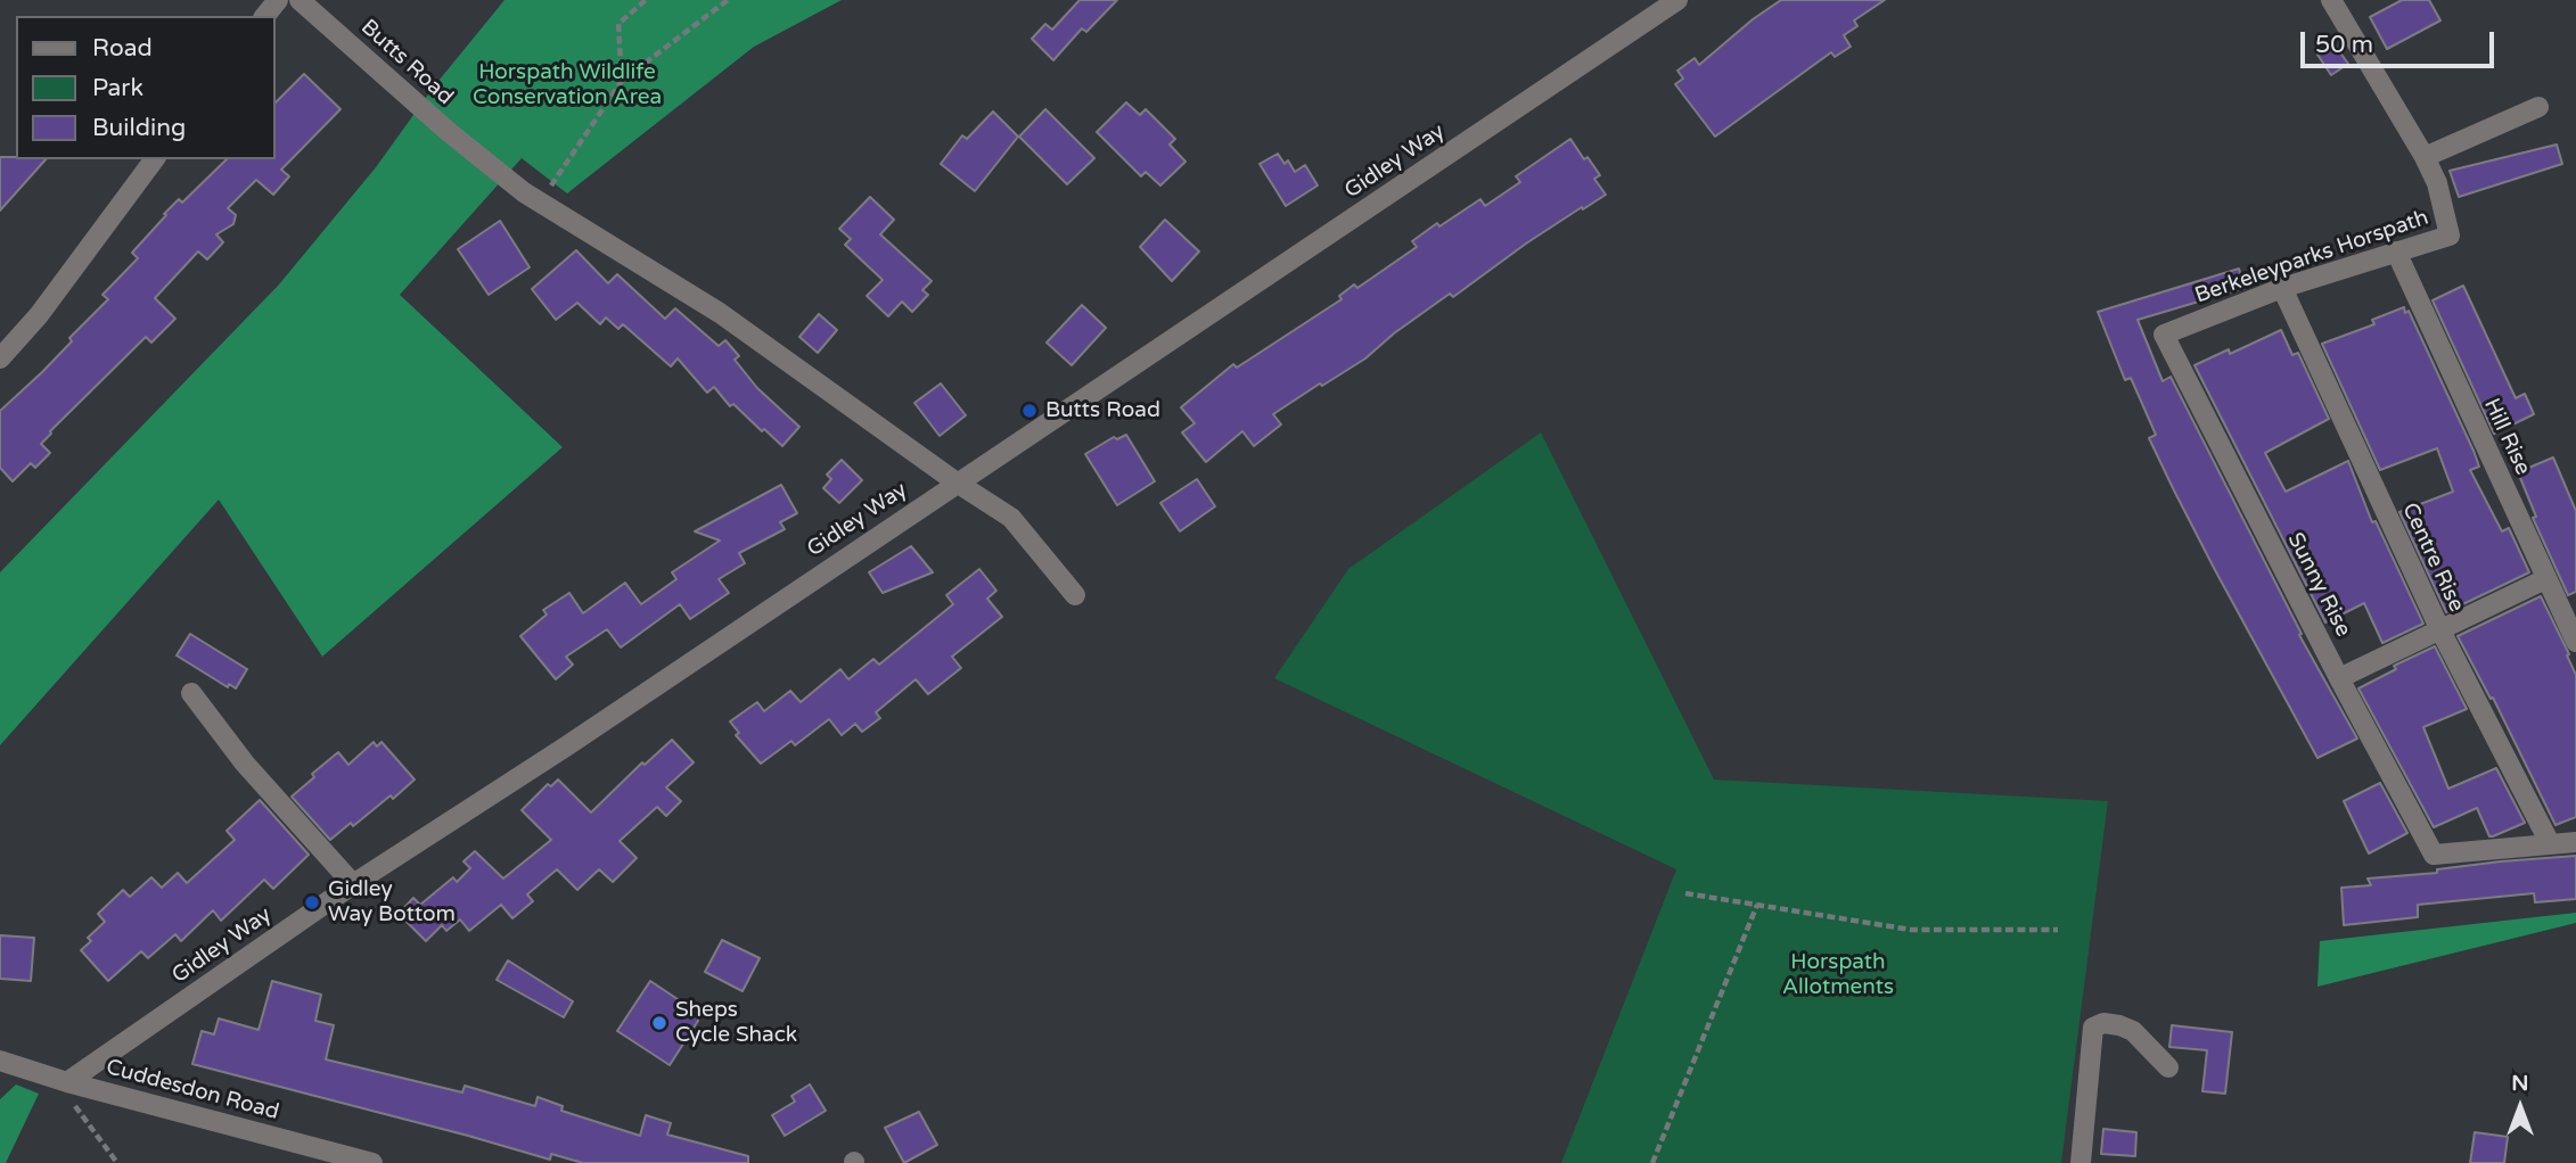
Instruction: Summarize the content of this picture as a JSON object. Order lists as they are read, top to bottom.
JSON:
{
  "streets": {
    "street": [
      "Butts Road",
      "Gidley Way",
      "Berkeleyparks Horspath",
      "Hill Rise",
      "Centre Rise",
      "Sunny Rise",
      "Cuddesdon Road"
    ]
  },
  "crossings": [
    ["Butts Road", "Gidley Way"],
    ["Gidley Way", "Cuddesdon Road"],
    ["Berkeleyparks Horspath", "Hill Rise"],
    ["Berkeleyparks Horspath", "Centre Rise"],
    ["Berkeleyparks Horspath", "Sunny Rise"],
    ["Centre Rise", "Sunny Rise"]
  ],
  "parks": ["Horspath Wildlife Conservation Area", "Horspath Allotments"],
  "places": ["Butts Road", "Gidley Way Bottom", "Sheps Cycle Shack"],
  "legend": ["Road", "Park", "Building"],
  "scale_bar": "50 m",
  "north": "top"
}
